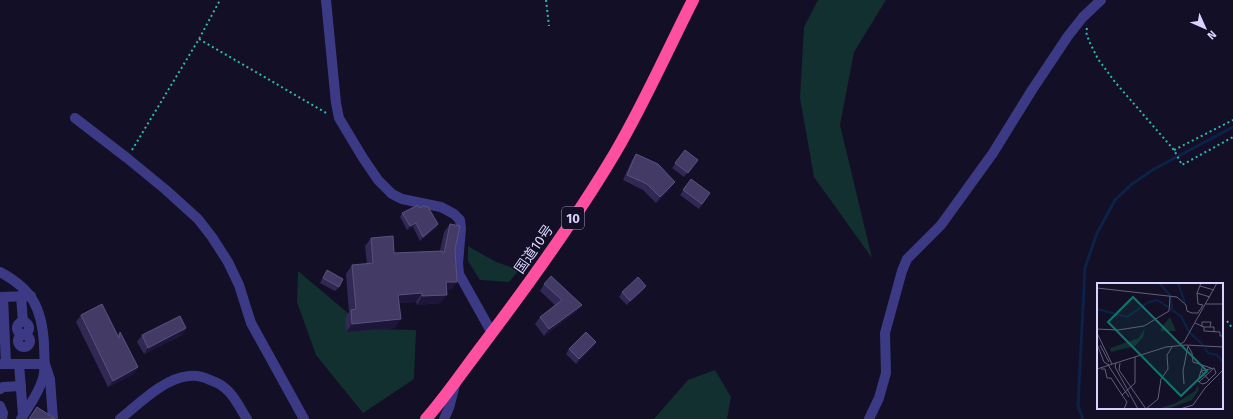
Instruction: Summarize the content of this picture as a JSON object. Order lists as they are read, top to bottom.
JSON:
{
  "streets": {
    "highway": ["10", "国道10号"]
  },
  "north": "bottom right"
}
